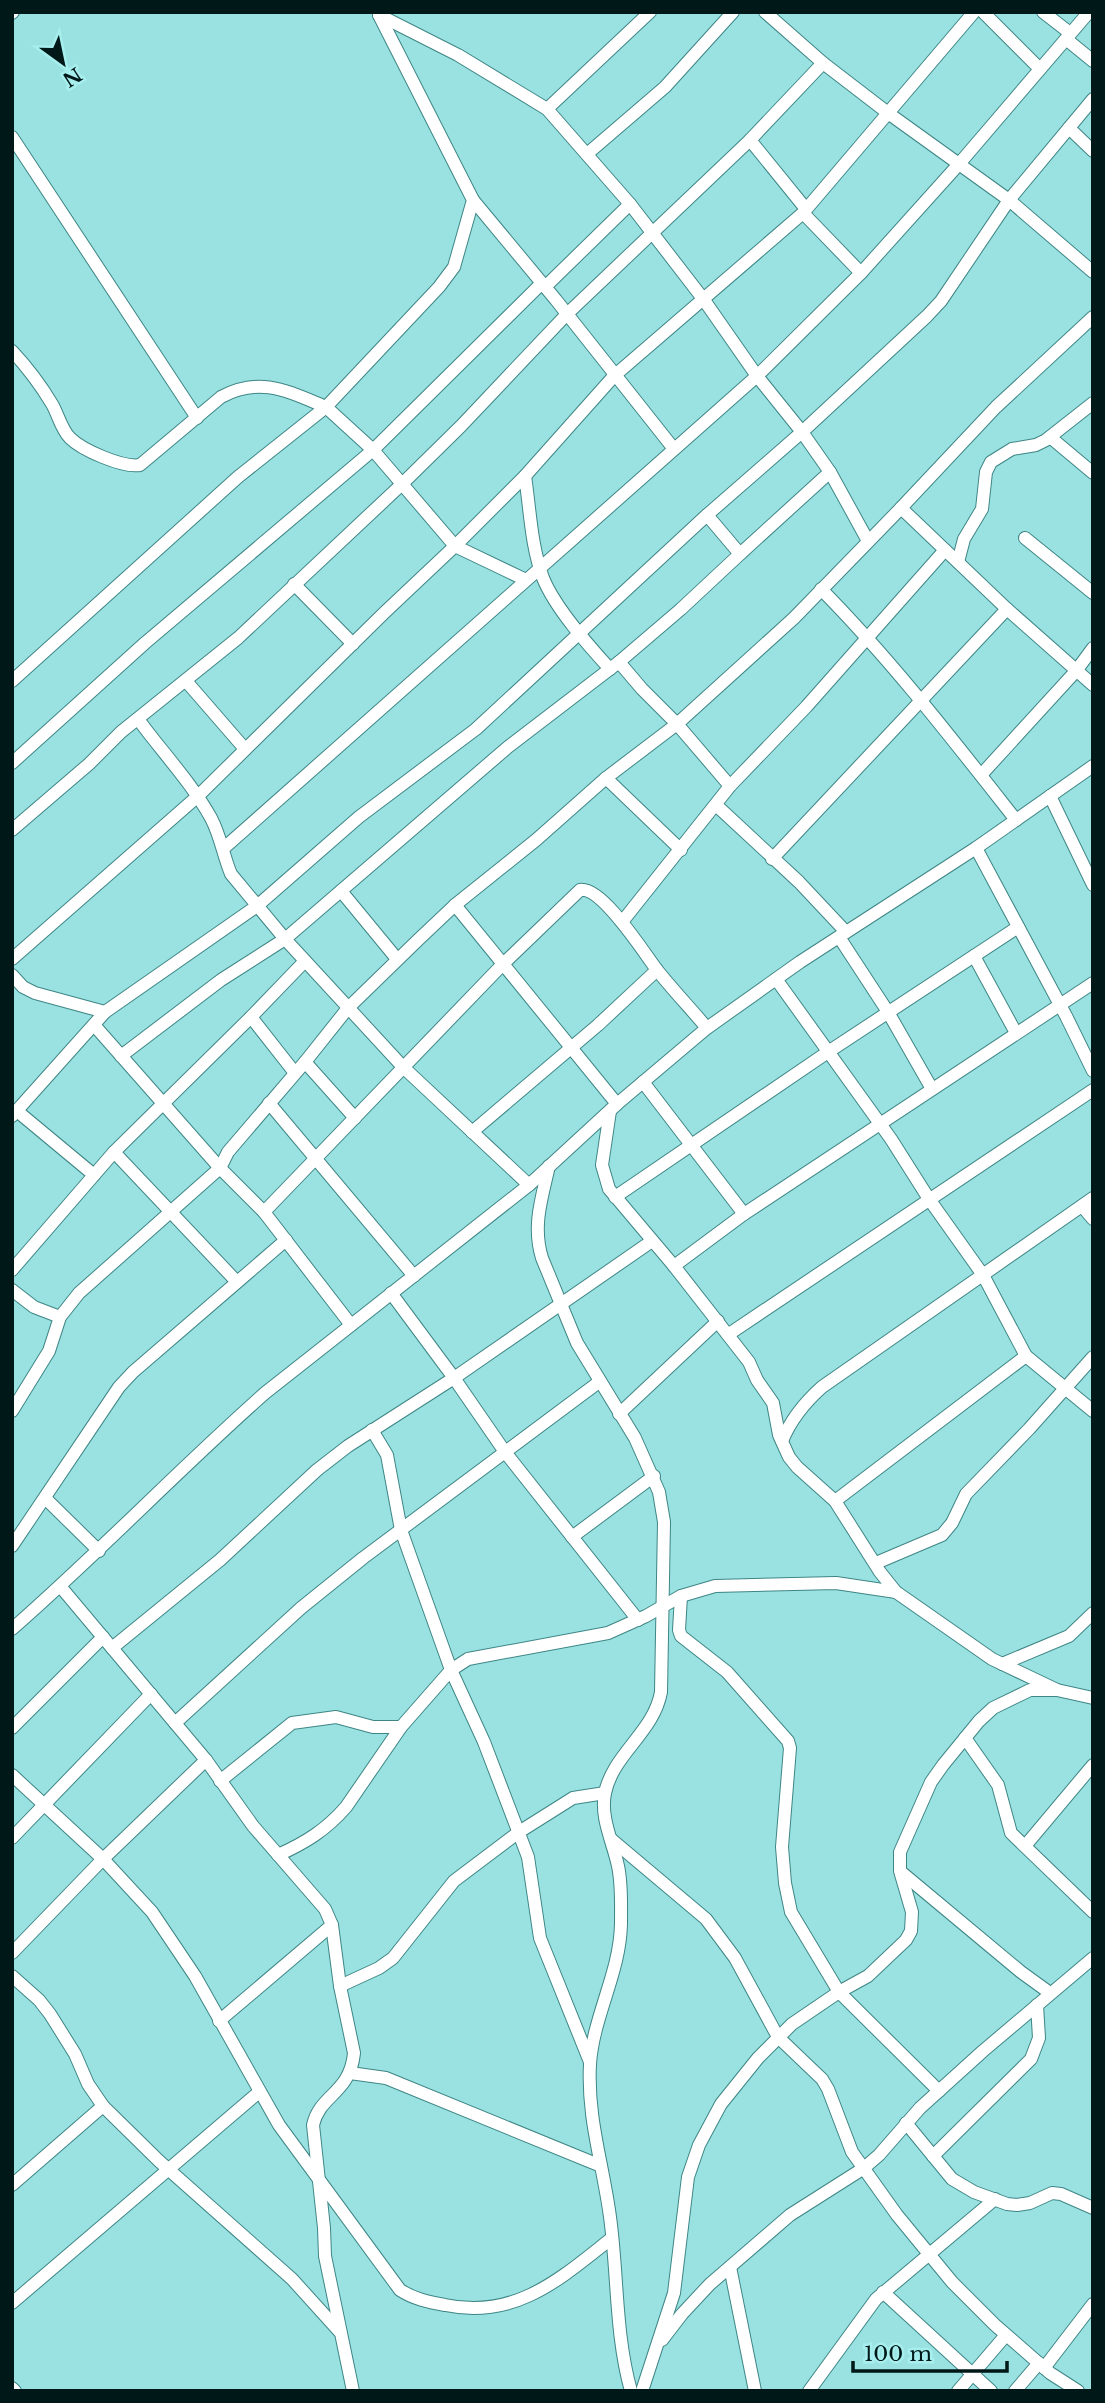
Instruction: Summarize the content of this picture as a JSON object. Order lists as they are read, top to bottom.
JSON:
{
  "scale_bar": "100 m",
  "north": "bottom right"
}
